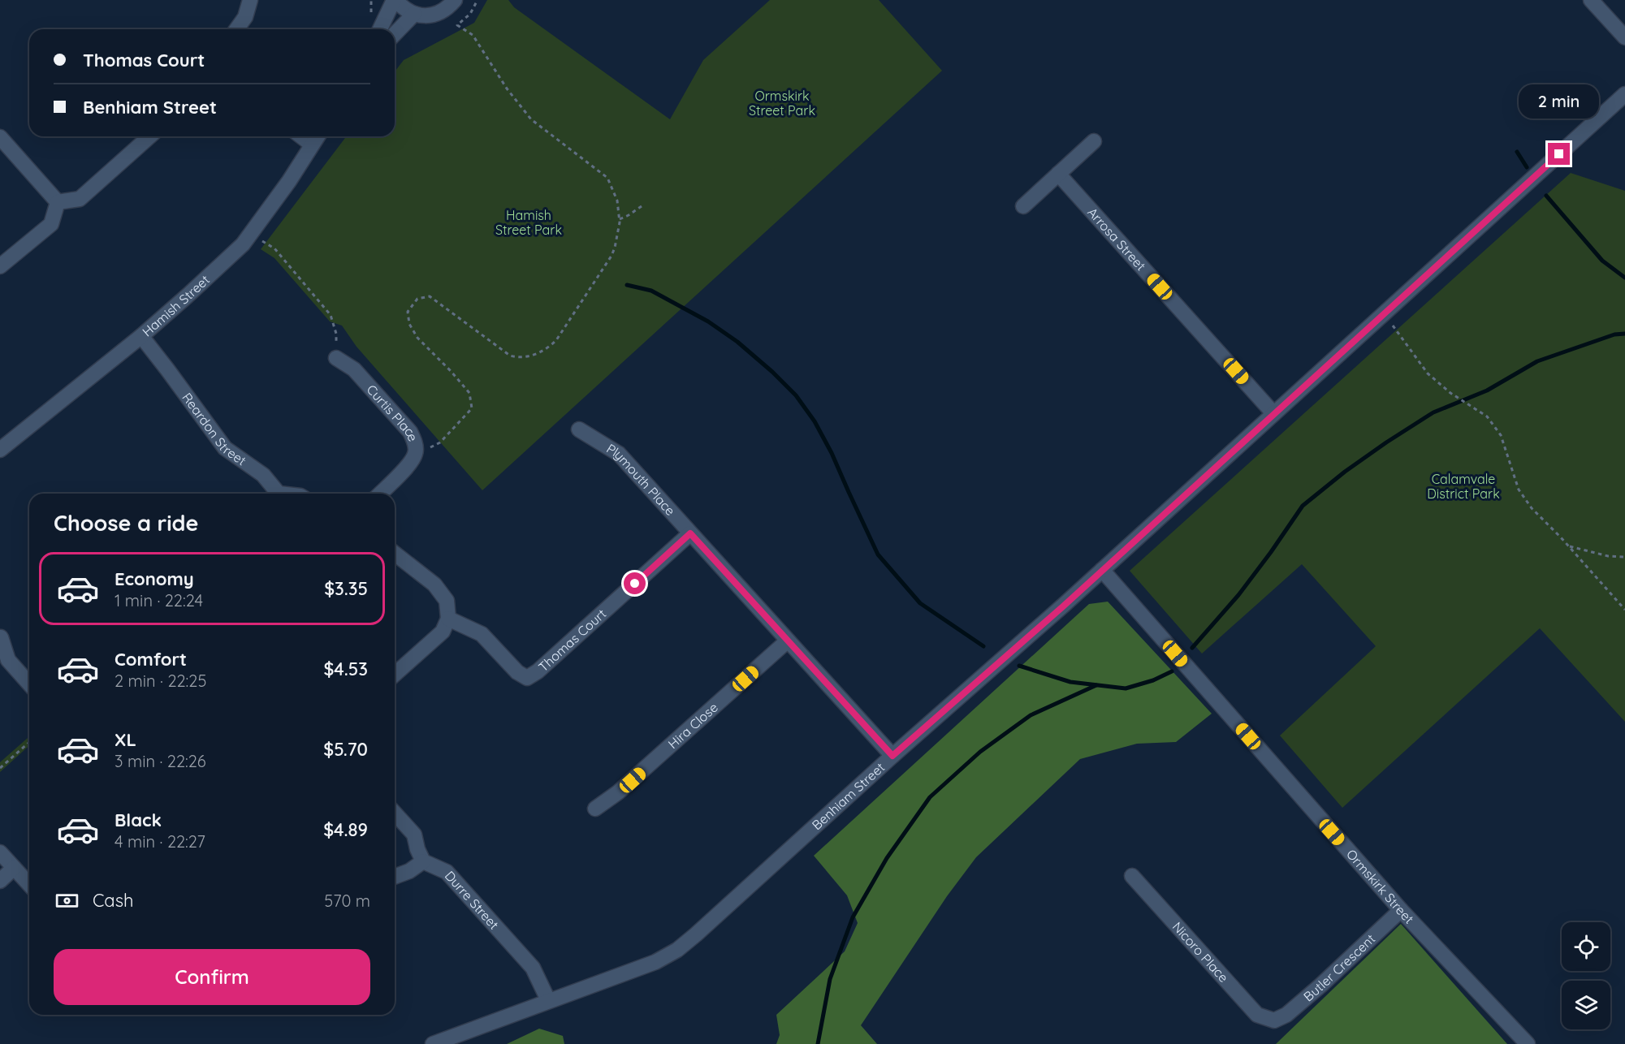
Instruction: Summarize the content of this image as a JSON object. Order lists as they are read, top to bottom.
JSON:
{
  "streets": {
    "street": [
      "Arrosa Street",
      "Hamish Street",
      "Curtis Place",
      "Reardon Street",
      "Plymouth Place",
      "Thomas Court",
      "Hira Close",
      "Benhiam Street",
      "Ormskirk Street",
      "Durre Street",
      "Nicoro Place",
      "Butler Crescent"
    ]
  },
  "crossings": [
    ["Arrosa Street", "Benhiam Street"],
    ["Hamish Street", "Reardon Street"],
    ["Plymouth Place", "Thomas Court"],
    ["Plymouth Place", "Hira Close"],
    ["Plymouth Place", "Benhiam Street"],
    ["Benhiam Street", "Ormskirk Street"],
    ["Benhiam Street", "Durre Street"],
    ["Ormskirk Street", "Butler Crescent"],
    ["Nicoro Place", "Butler Crescent"]
  ],
  "parks": ["Ormskirk Street Park", "Hamish Street Park", "Calamvale District Park"],
  "page": {
    "banner": ["Thomas Court", "Benhiam Street"],
    "bubble": "2 min",
    "heading": "Choose a ride",
    "list": [
      {
        "name": "Economy",
        "note": "1 min · 22:24",
        "value": "$3.35"
      },
      {
        "name": "Comfort",
        "note": "2 min · 22:25",
        "value": "$4.53"
      },
      {
        "name": "XL",
        "note": "3 min · 22:26",
        "value": "$5.70"
      },
      {
        "name": "Black",
        "note": "4 min · 22:27",
        "value": "$4.89"
      }
    ],
    "pay": ["Cash", "570 m"],
    "buttons": "Confirm"
  }
}
